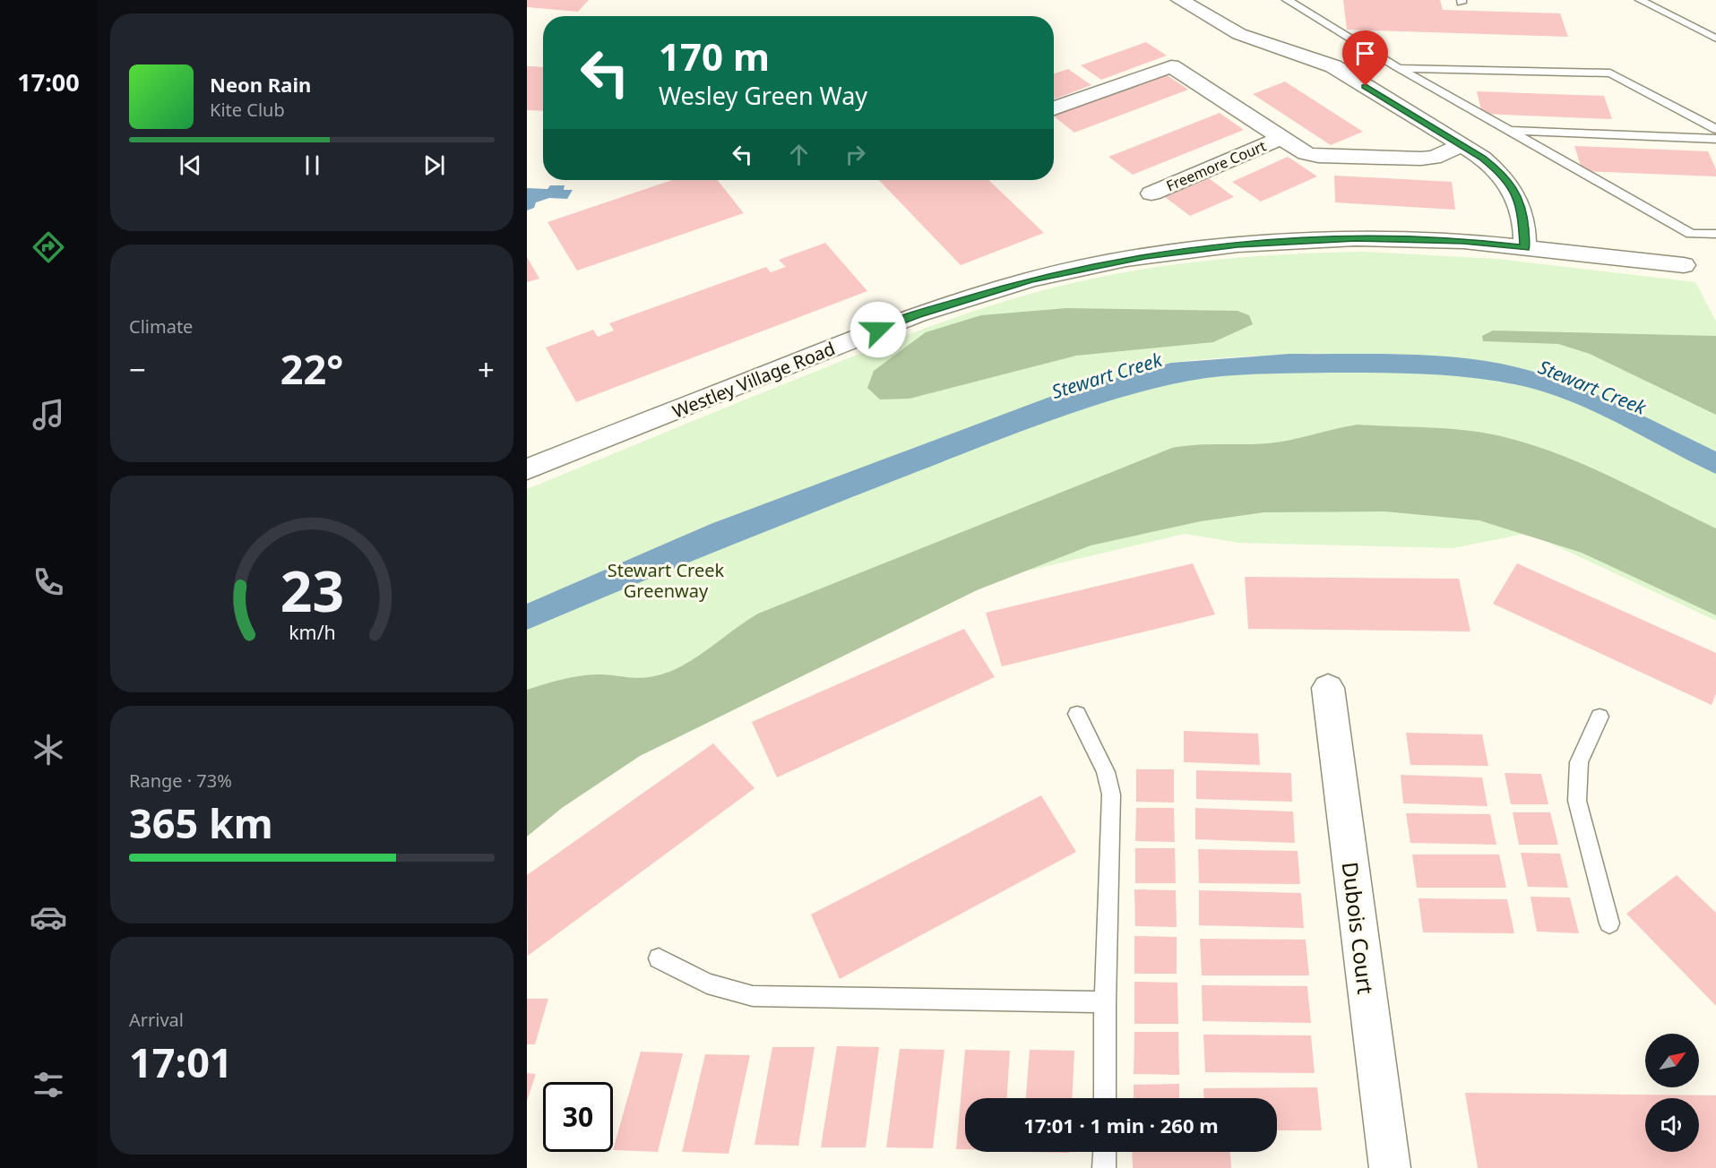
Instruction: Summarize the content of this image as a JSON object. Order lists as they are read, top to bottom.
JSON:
{
  "streets": {
    "street": ["Freemore Court", "Westley Village Road", "Dubois Court"]
  },
  "water": ["Stewart Creek"],
  "parks": ["Stewart Creek Greenway"],
  "north": "top right",
  "page": {
    "tabs": "17:00",
    "turn": ["170 m", "Wesley Green Way"],
    "song": ["Neon Rain", "Kite Club"],
    "tile": [
      "Climate",
      ["Range · 73%", "365 km"],
      ["Arrival", "17:01"]
    ],
    "heat": ["−", "22°", "+"],
    "limit": "30",
    "trip": "17:01 · 1 min · 260 m",
    "gauge": ["23", "km/h"]
  }
}
